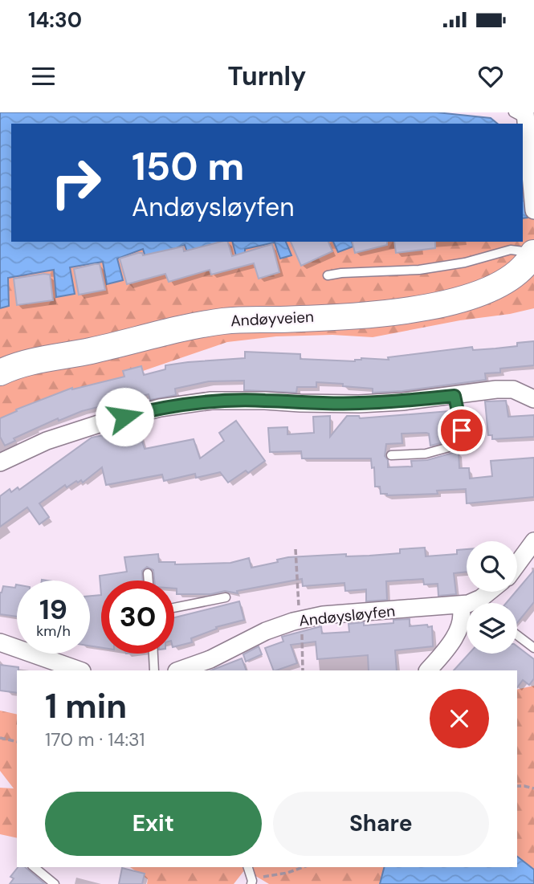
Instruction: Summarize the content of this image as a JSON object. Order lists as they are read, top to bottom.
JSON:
{
  "streets": {
    "street": ["Andøyveien", "Andøysløyfen"]
  },
  "page": {
    "status": "14:30",
    "header": "Turnly",
    "turn": ["150 m", "Andøysløyfen"],
    "speed": "19 km/h",
    "limit": "30",
    "heading": ["1 min", "170 m · 14:31"],
    "buttons": ["Exit", "Share"]
  }
}
